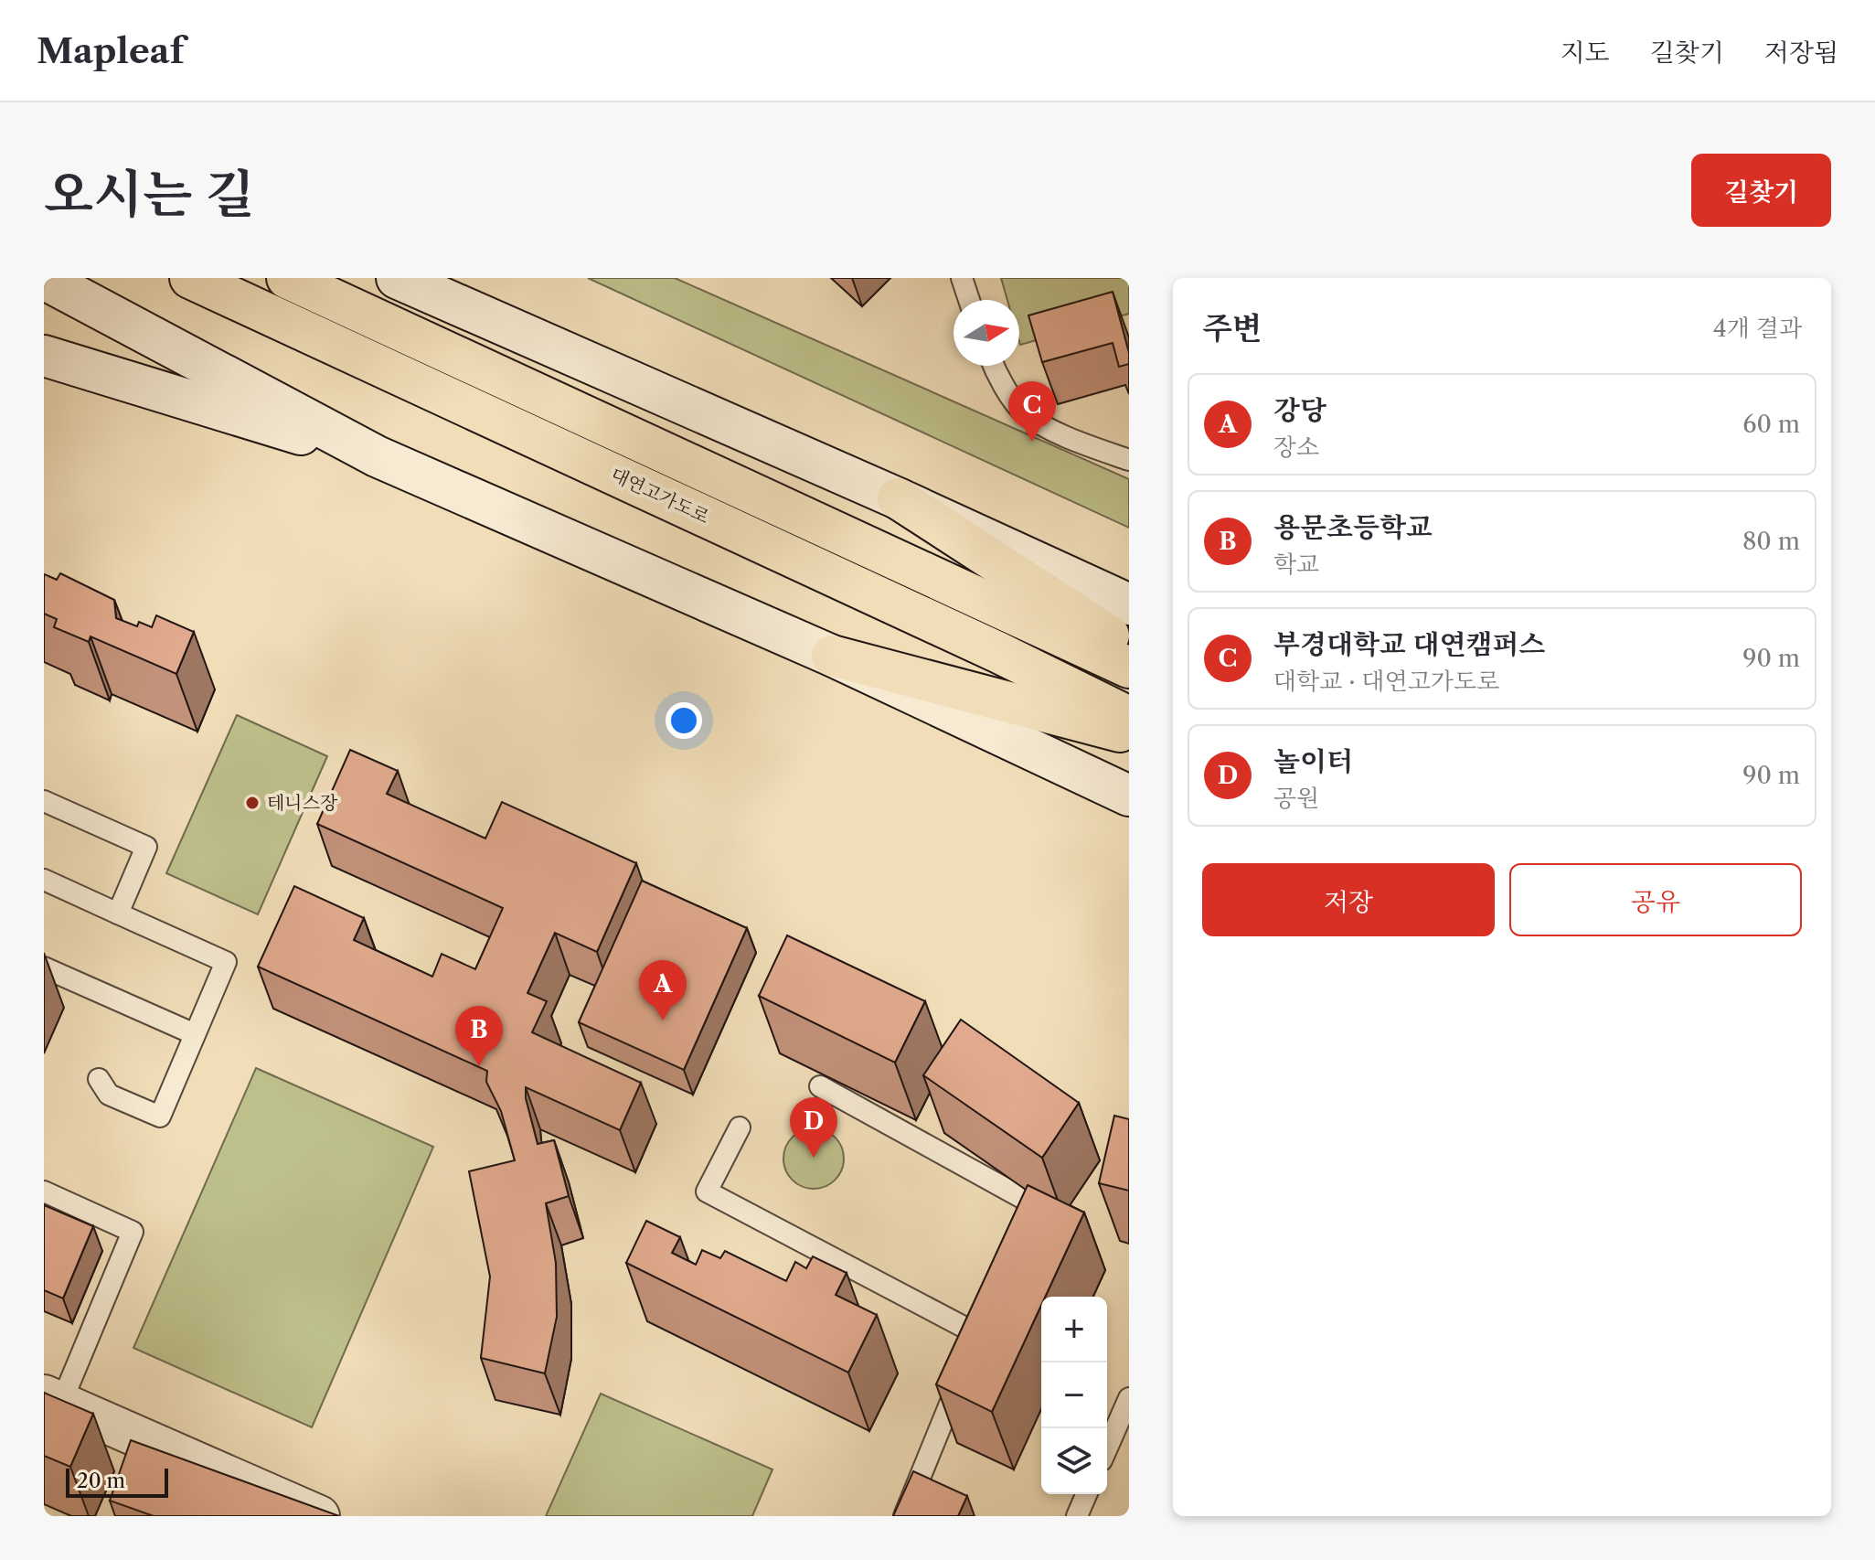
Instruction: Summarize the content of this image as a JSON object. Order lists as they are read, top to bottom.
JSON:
{
  "streets": {
    "highway": ["대연고가도로"]
  },
  "places": ["테니스장"],
  "scale_bar": "20 m",
  "north": "right",
  "page": {
    "header": "Mapleaf",
    "nav": ["지도", "길찾기", "저장됨"],
    "title": "오시는 길",
    "buttons": [
      "길찾기",
      ["저장", "공유"]
    ],
    "heading": ["주변", "4개 결과"],
    "list": [
      {
        "mark": "A",
        "name": "강당",
        "note": "장소",
        "value": "60 m"
      },
      {
        "mark": "B",
        "name": "용문초등학교",
        "note": "학교",
        "value": "80 m"
      },
      {
        "mark": "C",
        "name": "부경대학교 대연캠퍼스",
        "note": "대학교 · 대연고가도로",
        "value": "90 m"
      },
      {
        "mark": "D",
        "name": "놀이터",
        "note": "공원",
        "value": "90 m"
      }
    ],
    "pins": [
      "C",
      "A",
      "B",
      "D"
    ],
    "map_buttons": ["+", "−"],
    "scale": "20 m"
  }
}
